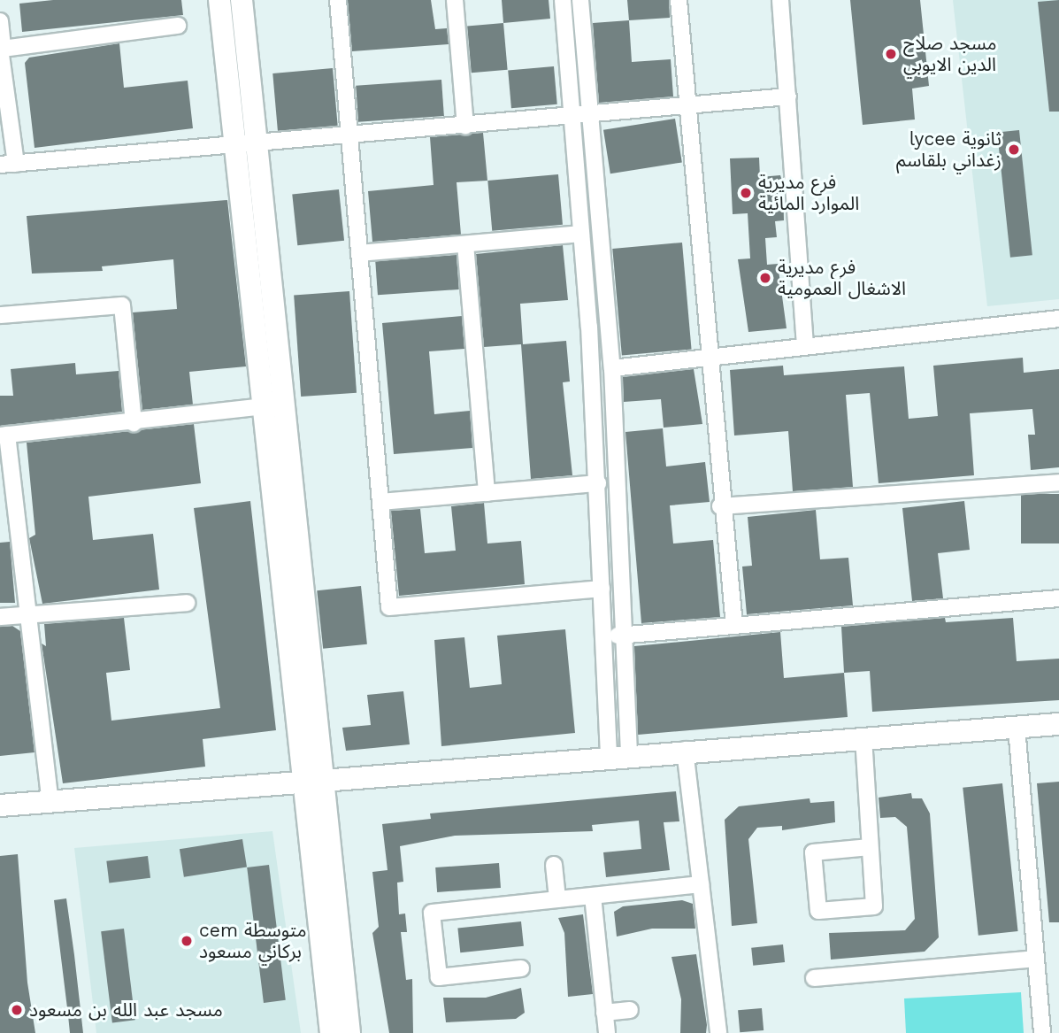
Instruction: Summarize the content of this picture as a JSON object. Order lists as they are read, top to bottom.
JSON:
{
  "places": [
    "مسجد صلاح الدين الايوبي",
    "lycee ثانوية زغداني بلقاسم",
    "فرع مديرية الموارد المائية",
    "فرع مديرية الاشغال العمومية",
    "cem متوسطة بركاني مسعود",
    "مسجد عبد الله بن مسعود"
  ]
}
